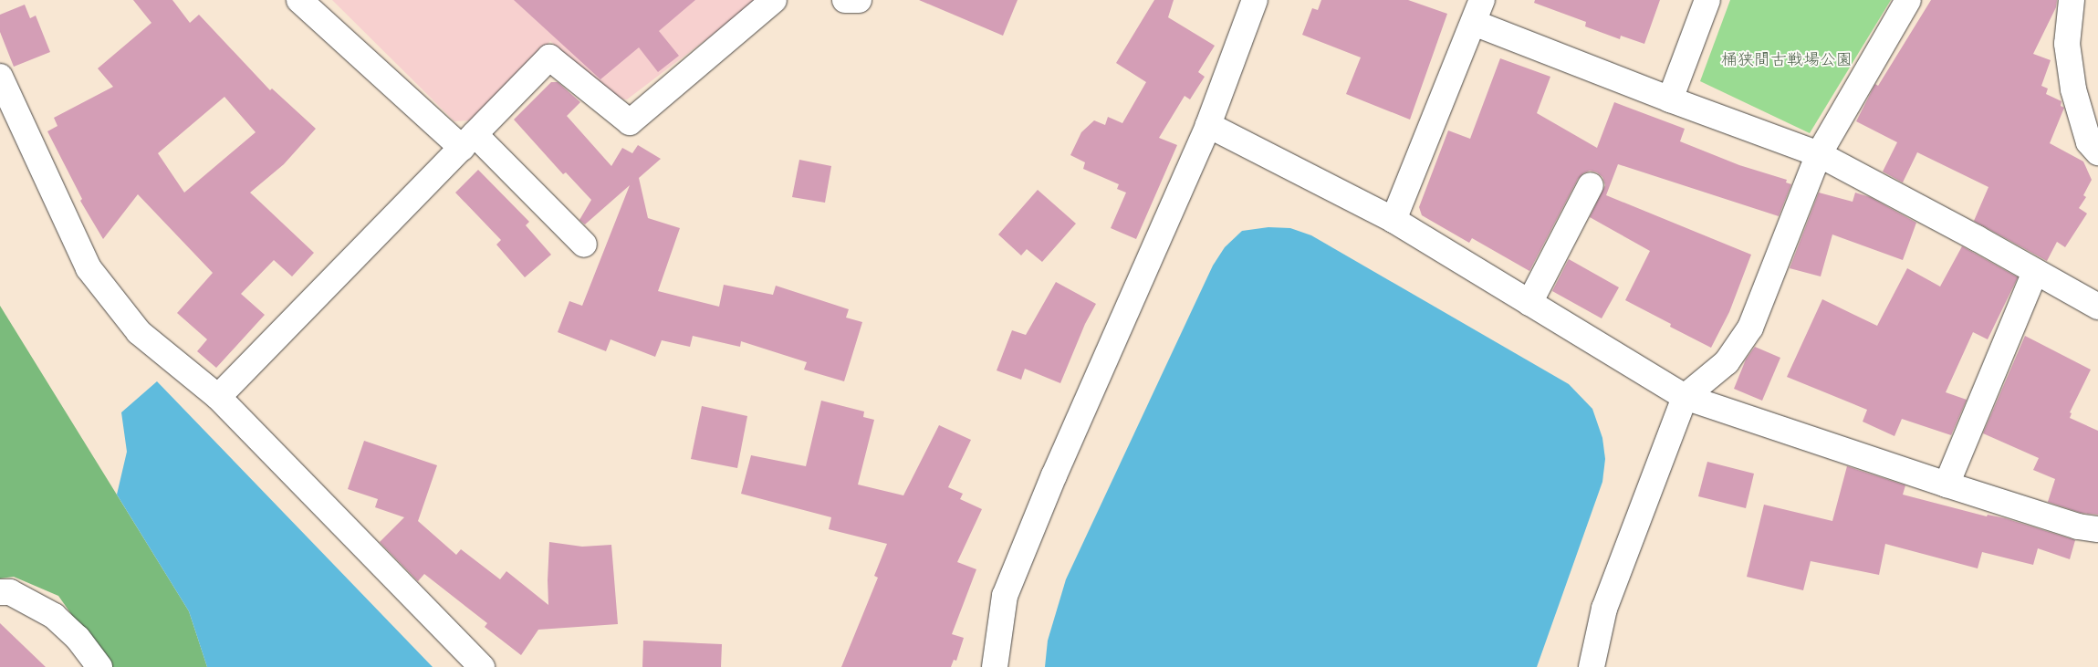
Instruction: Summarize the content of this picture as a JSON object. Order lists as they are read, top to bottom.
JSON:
{
  "parks": ["桶狭間古戦場公園"]
}
